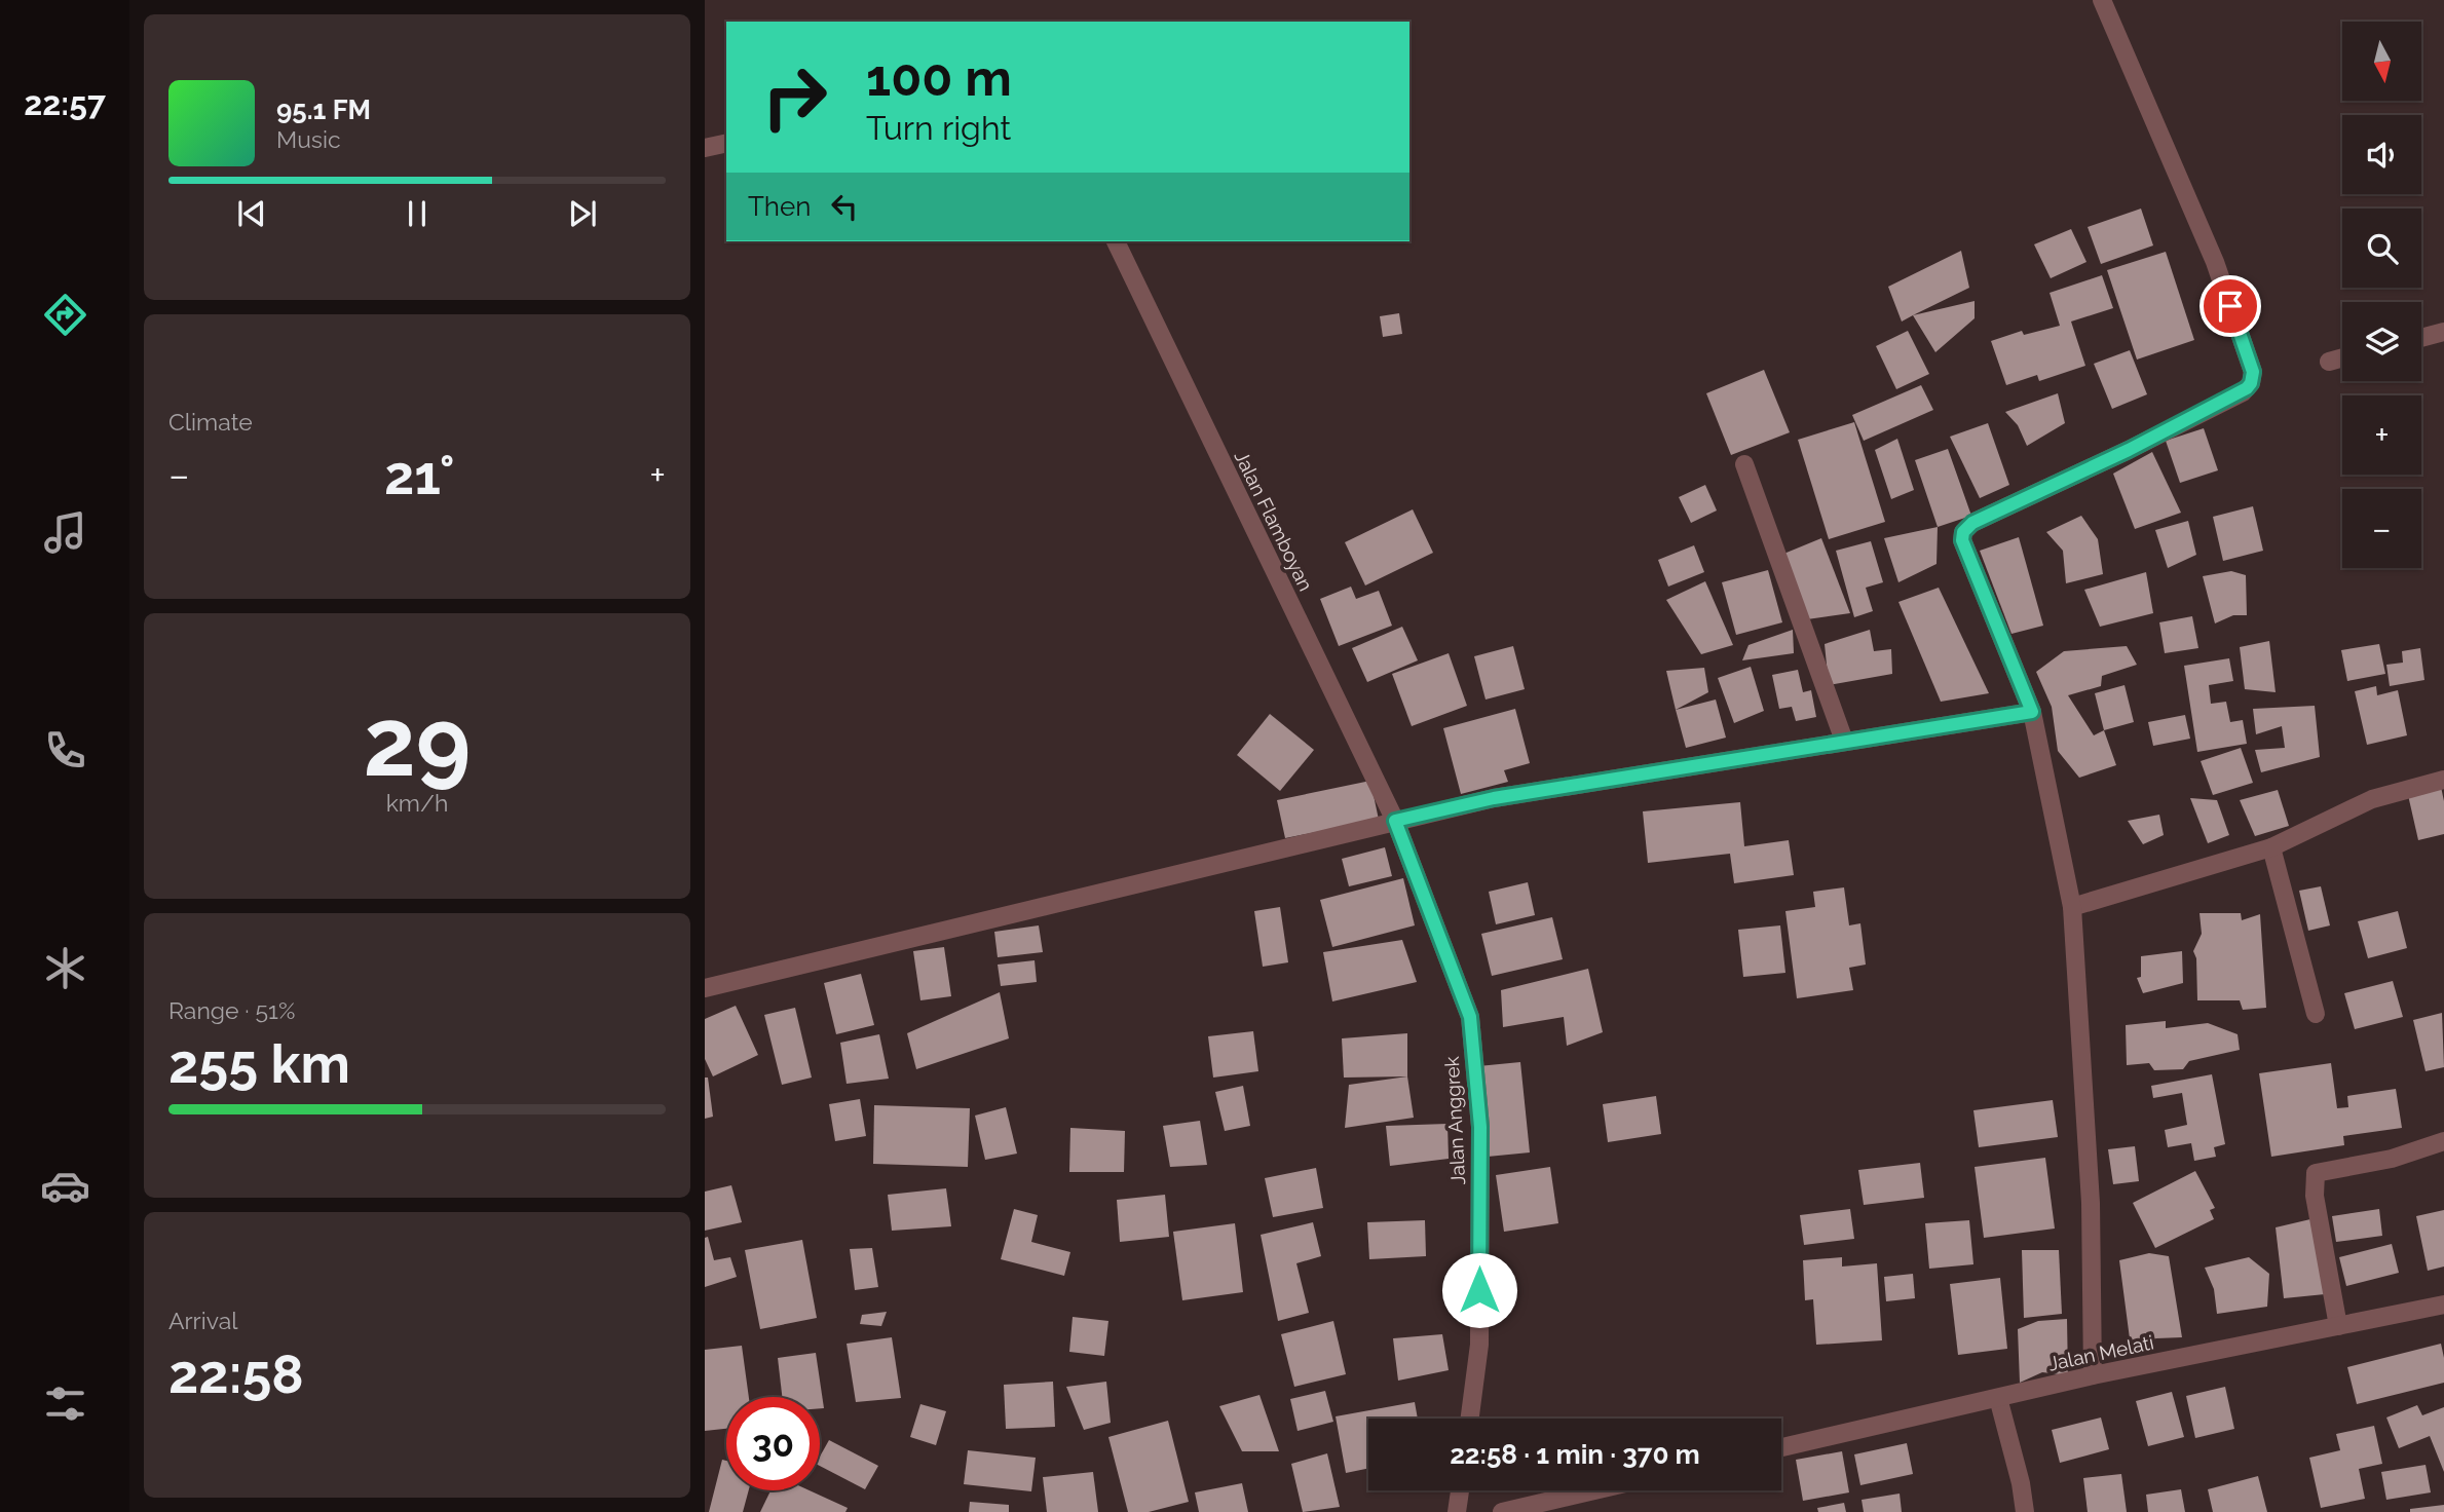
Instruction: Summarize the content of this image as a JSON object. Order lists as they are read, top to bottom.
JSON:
{
  "streets": {
    "street": ["Jalan Flamboyan", "Jalan Anggrek", "Jalan Melati"]
  },
  "crossings": [
    ["Jalan Flamboyan", "Jalan Anggrek"]
  ],
  "north": "bottom",
  "page": {
    "tabs": "22:57",
    "map_buttons": ["+", "−"],
    "turn": ["100 m", "Turn right"],
    "song": ["95.1 FM", "Music"],
    "then": "Then",
    "tile": [
      "Climate",
      ["29", "km/h"],
      ["Range · 51%", "255 km"],
      ["Arrival", "22:58"]
    ],
    "heat": ["−", "21°", "+"],
    "limit": "30",
    "trip": "22:58 · 1 min · 370 m"
  }
}
